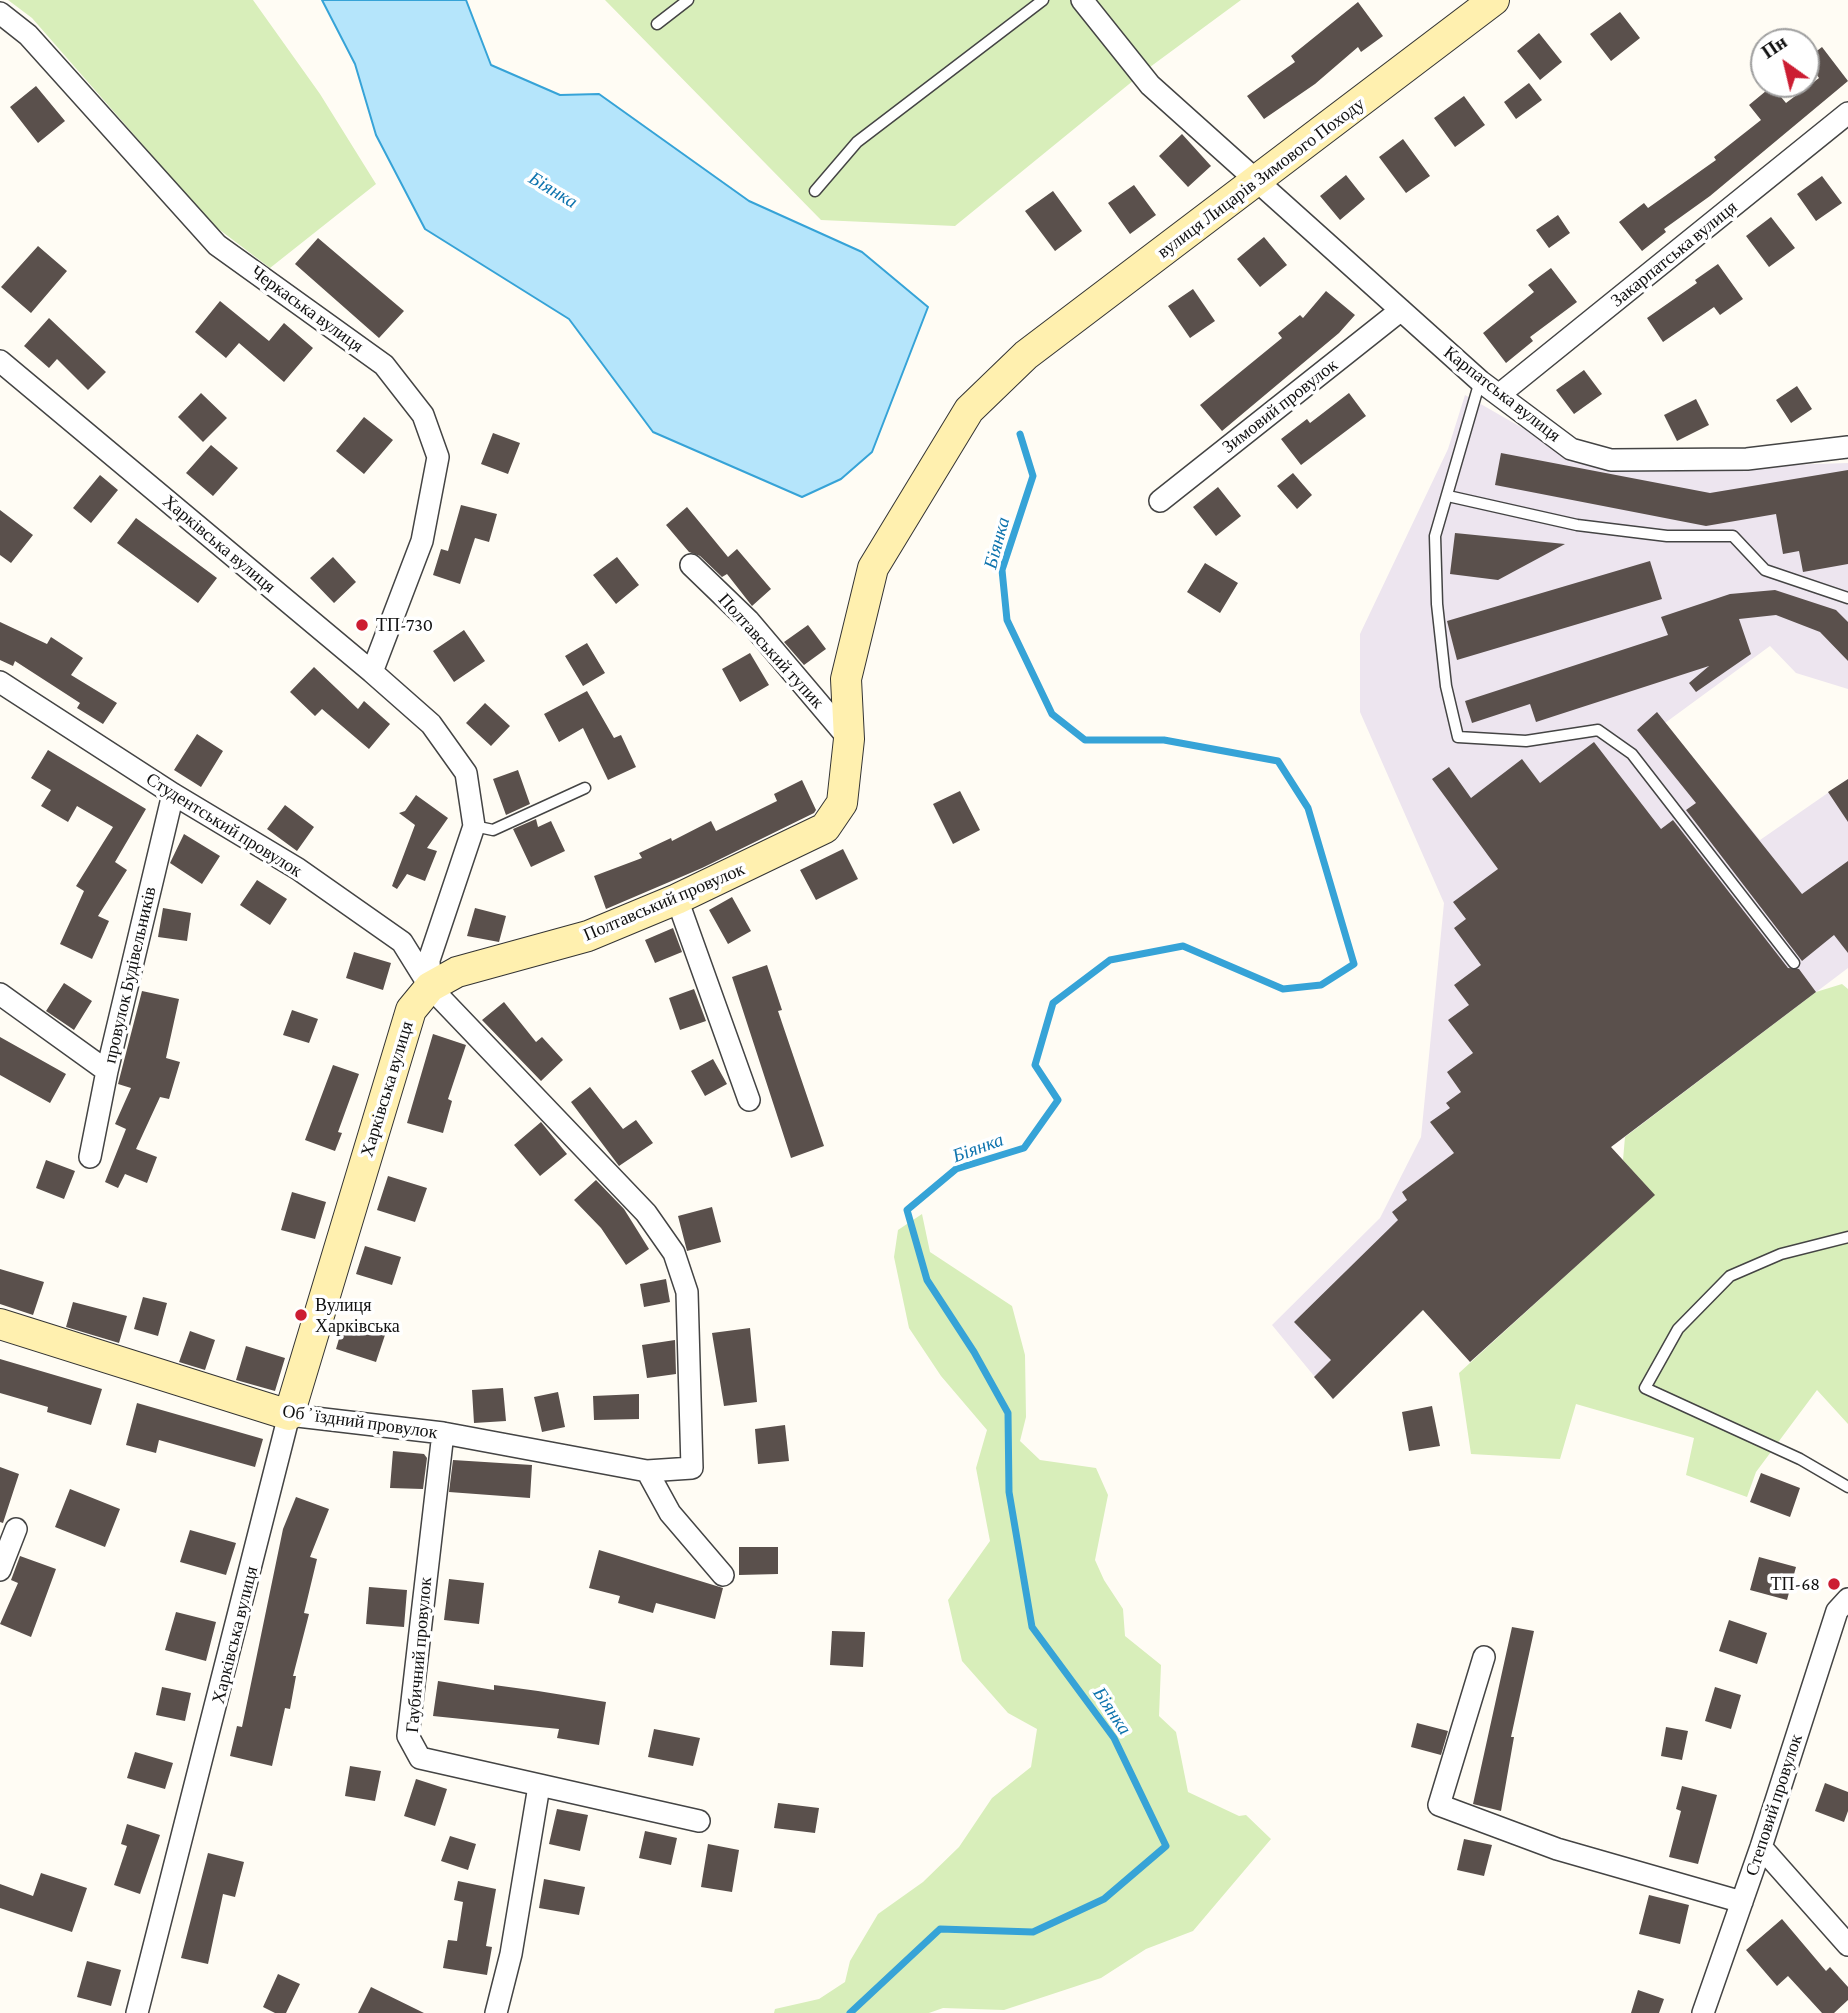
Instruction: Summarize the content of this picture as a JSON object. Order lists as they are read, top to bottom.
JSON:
{
  "streets": {
    "street": [
      "вулиця Лицарів Зимового Походу",
      "Закарпатська вулиця",
      "Черкаська вулиця",
      "Карпатська вулиця",
      "Зимовий провулок",
      "Харківська вулиця",
      "Полтавський тупик",
      "Студентський провулок",
      "Полтавський провулок",
      "провулок Будівельників",
      "Обʼїздний провулок",
      "Гаубичний провулок",
      "Степовий провулок"
    ]
  },
  "crossings": [
    ["вулиця Лицарів Зимового Походу", "Карпатська вулиця"],
    ["вулиця Лицарів Зимового Походу", "Полтавський тупик"],
    ["вулиця Лицарів Зимового Походу", "Полтавський провулок"],
    ["Закарпатська вулиця", "Карпатська вулиця"],
    ["Черкаська вулиця", "Харківська вулиця"],
    ["Карпатська вулиця", "Зимовий провулок"],
    ["Харківська вулиця", "Студентський провулок"],
    ["Харківська вулиця", "Полтавський провулок"],
    ["Харківська вулиця", "Обʼїздний провулок"],
    ["Студентський провулок", "Полтавський провулок"],
    ["Студентський провулок", "провулок Будівельників"],
    ["Студентський провулок", "Обʼїздний провулок"],
    ["Полтавський провулок", "Обʼїздний провулок"],
    ["Обʼїздний провулок", "Гаубичний провулок"]
  ],
  "water": ["Біянка"],
  "places": ["ТП-730", "Вулиця Харківська", "ТП-68"],
  "north": "top left"
}
